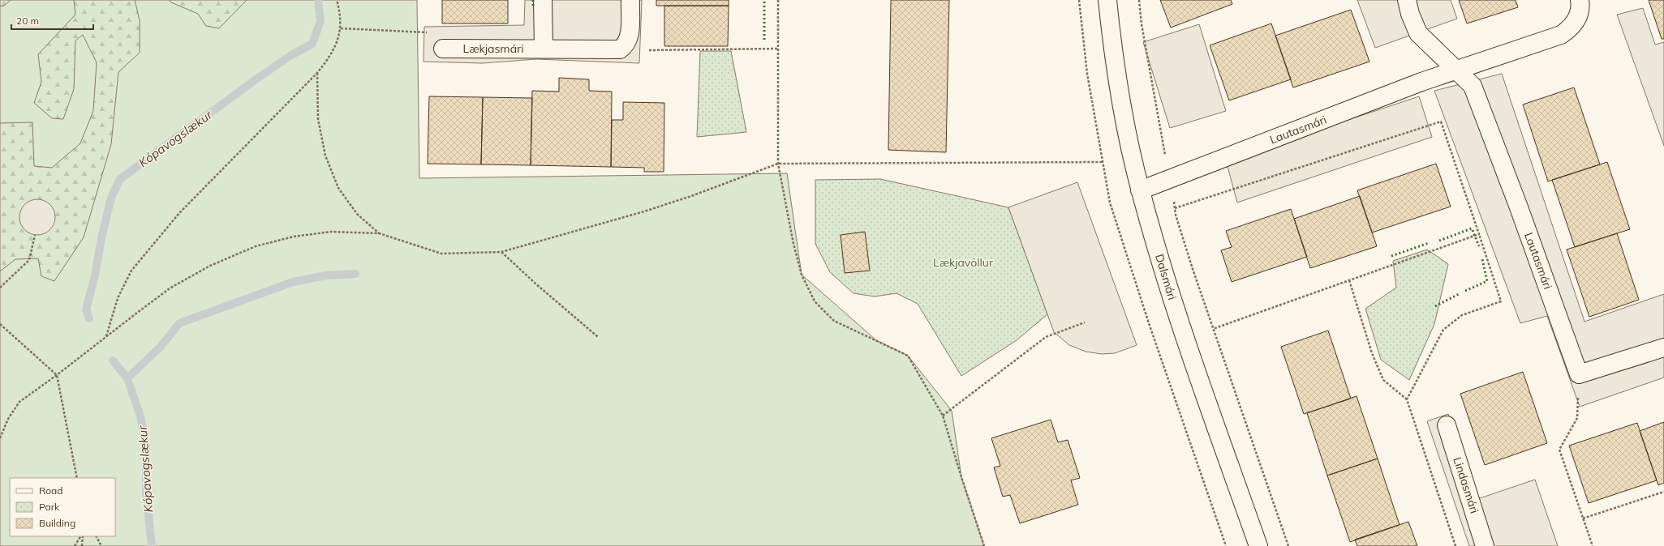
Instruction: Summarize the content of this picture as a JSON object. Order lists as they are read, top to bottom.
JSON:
{
  "streets": {
    "street": [
      "Lækjasmári",
      "Lautasmári",
      "Dalsmári",
      "Lindasmári"
    ]
  },
  "crossings": [
    ["Lautasmári", "Dalsmári"]
  ],
  "water": ["Kópavogslækur"],
  "parks": ["Lækjavöllur"],
  "legend": ["Road", "Park", "Building"],
  "scale_bar": "20 m"
}
